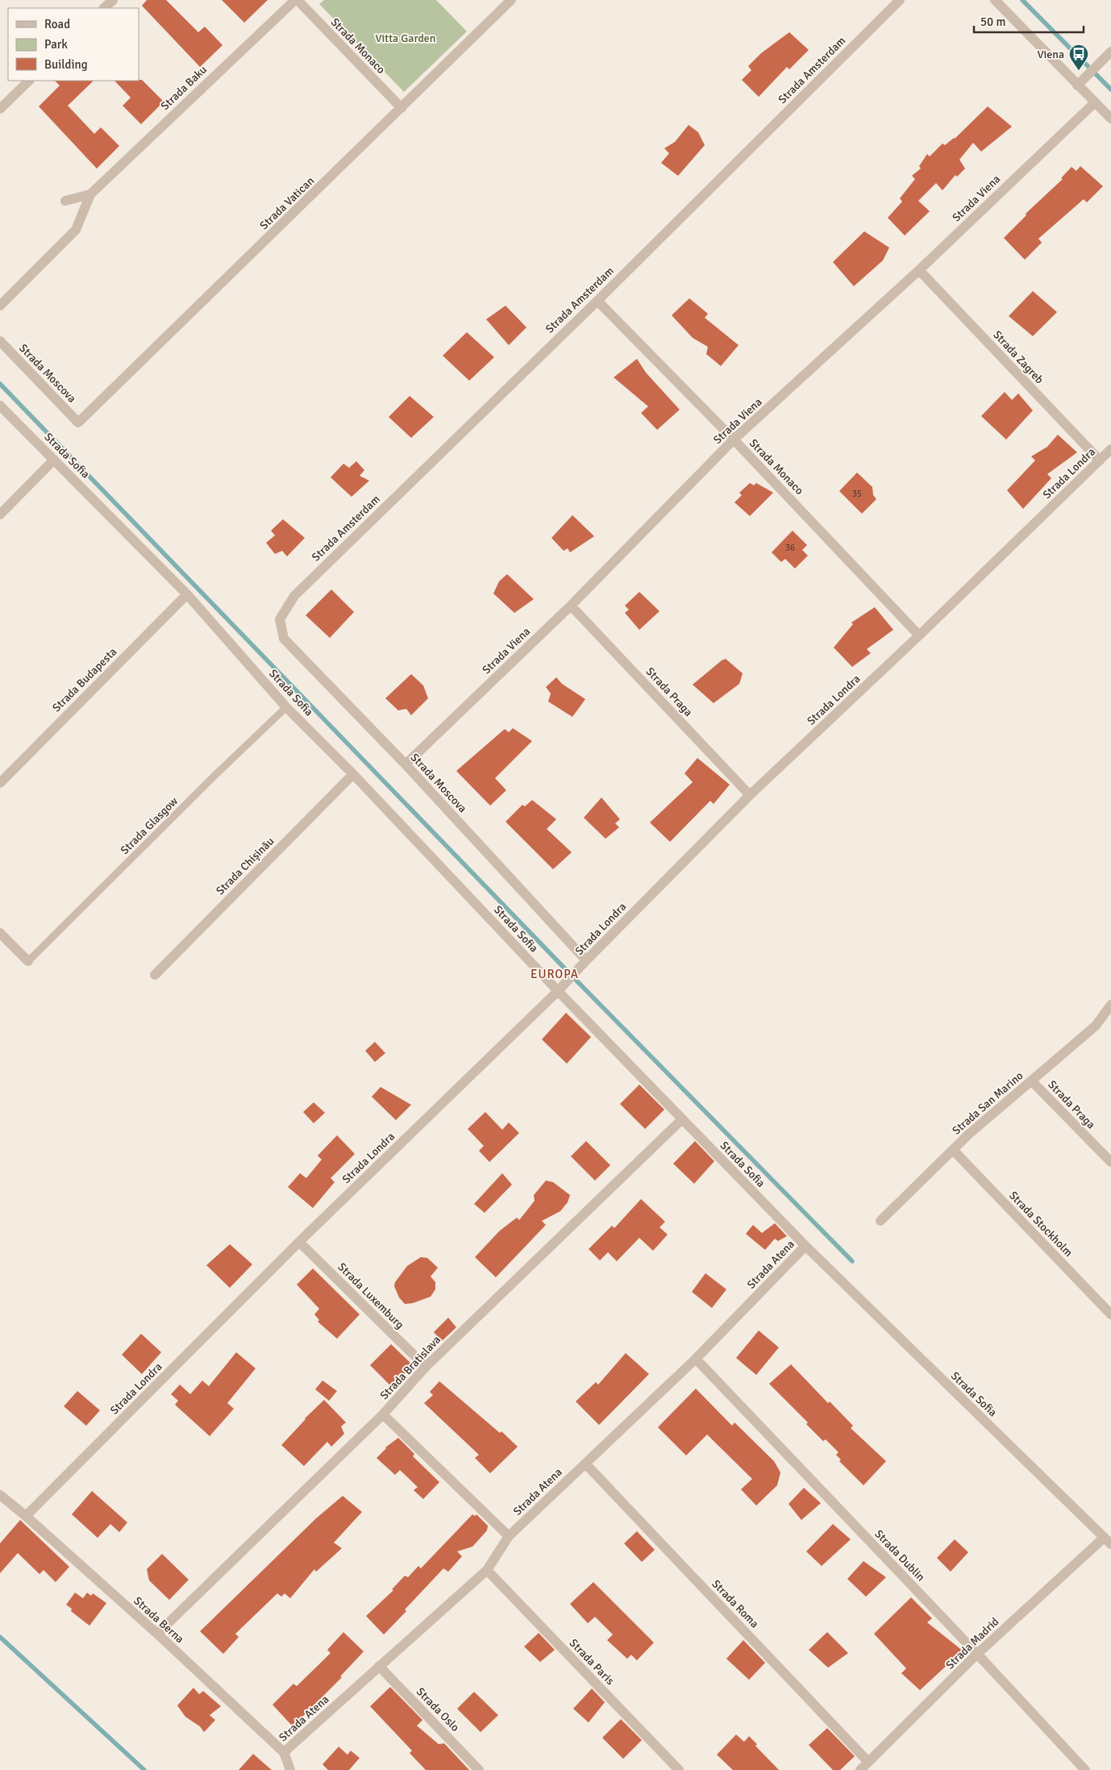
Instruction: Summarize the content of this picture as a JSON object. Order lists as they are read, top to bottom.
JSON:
{
  "streets": {
    "street": [
      "Strada Monaco",
      "Strada Amsterdam",
      "Strada Baku",
      "Strada Viena",
      "Strada Vatican",
      "Strada Zagreb",
      "Strada Moscova",
      "Strada Sofia",
      "Strada Londra",
      "Strada Budapesta",
      "Strada Praga",
      "Strada Chișinău",
      "Strada San Marino",
      "Strada Stockholm",
      "Strada Atena",
      "Strada Luxemburg",
      "Strada Bratislava",
      "Strada Dublin",
      "Strada Roma",
      "Strada Berna",
      "Strada Madrid",
      "Strada Paris",
      "Strada Oslo"
    ],
    "lane": ["Strada Glasgow"]
  },
  "crossings": [
    ["Strada Monaco", "Strada Amsterdam"],
    ["Strada Monaco", "Strada Baku"],
    ["Strada Monaco", "Strada Viena"],
    ["Strada Monaco", "Strada Vatican"],
    ["Strada Monaco", "Strada Londra"],
    ["Strada Amsterdam", "Strada Moscova"],
    ["Strada Viena", "Strada Zagreb"],
    ["Strada Viena", "Strada Moscova"],
    ["Strada Viena", "Strada Praga"],
    ["Strada Vatican", "Strada Moscova"],
    ["Strada Zagreb", "Strada Londra"],
    ["Strada Moscova", "Strada Londra"],
    ["Strada Sofia", "Strada Londra"],
    ["Strada Sofia", "Strada Budapesta"],
    ["Strada Sofia", "Strada Glasgow"],
    ["Strada Sofia", "Strada Chișinău"],
    ["Strada Sofia", "Strada Atena"],
    ["Strada Sofia", "Strada Bratislava"],
    ["Strada Sofia", "Strada Madrid"],
    ["Strada Londra", "Strada Praga"],
    ["Strada Londra", "Strada Luxemburg"],
    ["Strada Londra", "Strada Berna"],
    ["Strada Praga", "Strada San Marino"],
    ["Strada San Marino", "Strada Stockholm"],
    ["Strada Atena", "Strada Dublin"],
    ["Strada Atena", "Strada Roma"],
    ["Strada Atena", "Strada Berna"],
    ["Strada Atena", "Strada Paris"],
    ["Strada Atena", "Strada Oslo"],
    ["Strada Luxemburg", "Strada Bratislava"],
    ["Strada Bratislava", "Strada Berna"],
    ["Strada Dublin", "Strada Madrid"],
    ["Strada Roma", "Strada Madrid"]
  ],
  "districts": ["EUROPA"],
  "parks": ["Vitta Garden"],
  "places": {
    "bus stop": ["Viena"]
  },
  "house_numbers": ["35", "36"],
  "legend": ["Road", "Park", "Building"],
  "scale_bar": "50 m"
}
